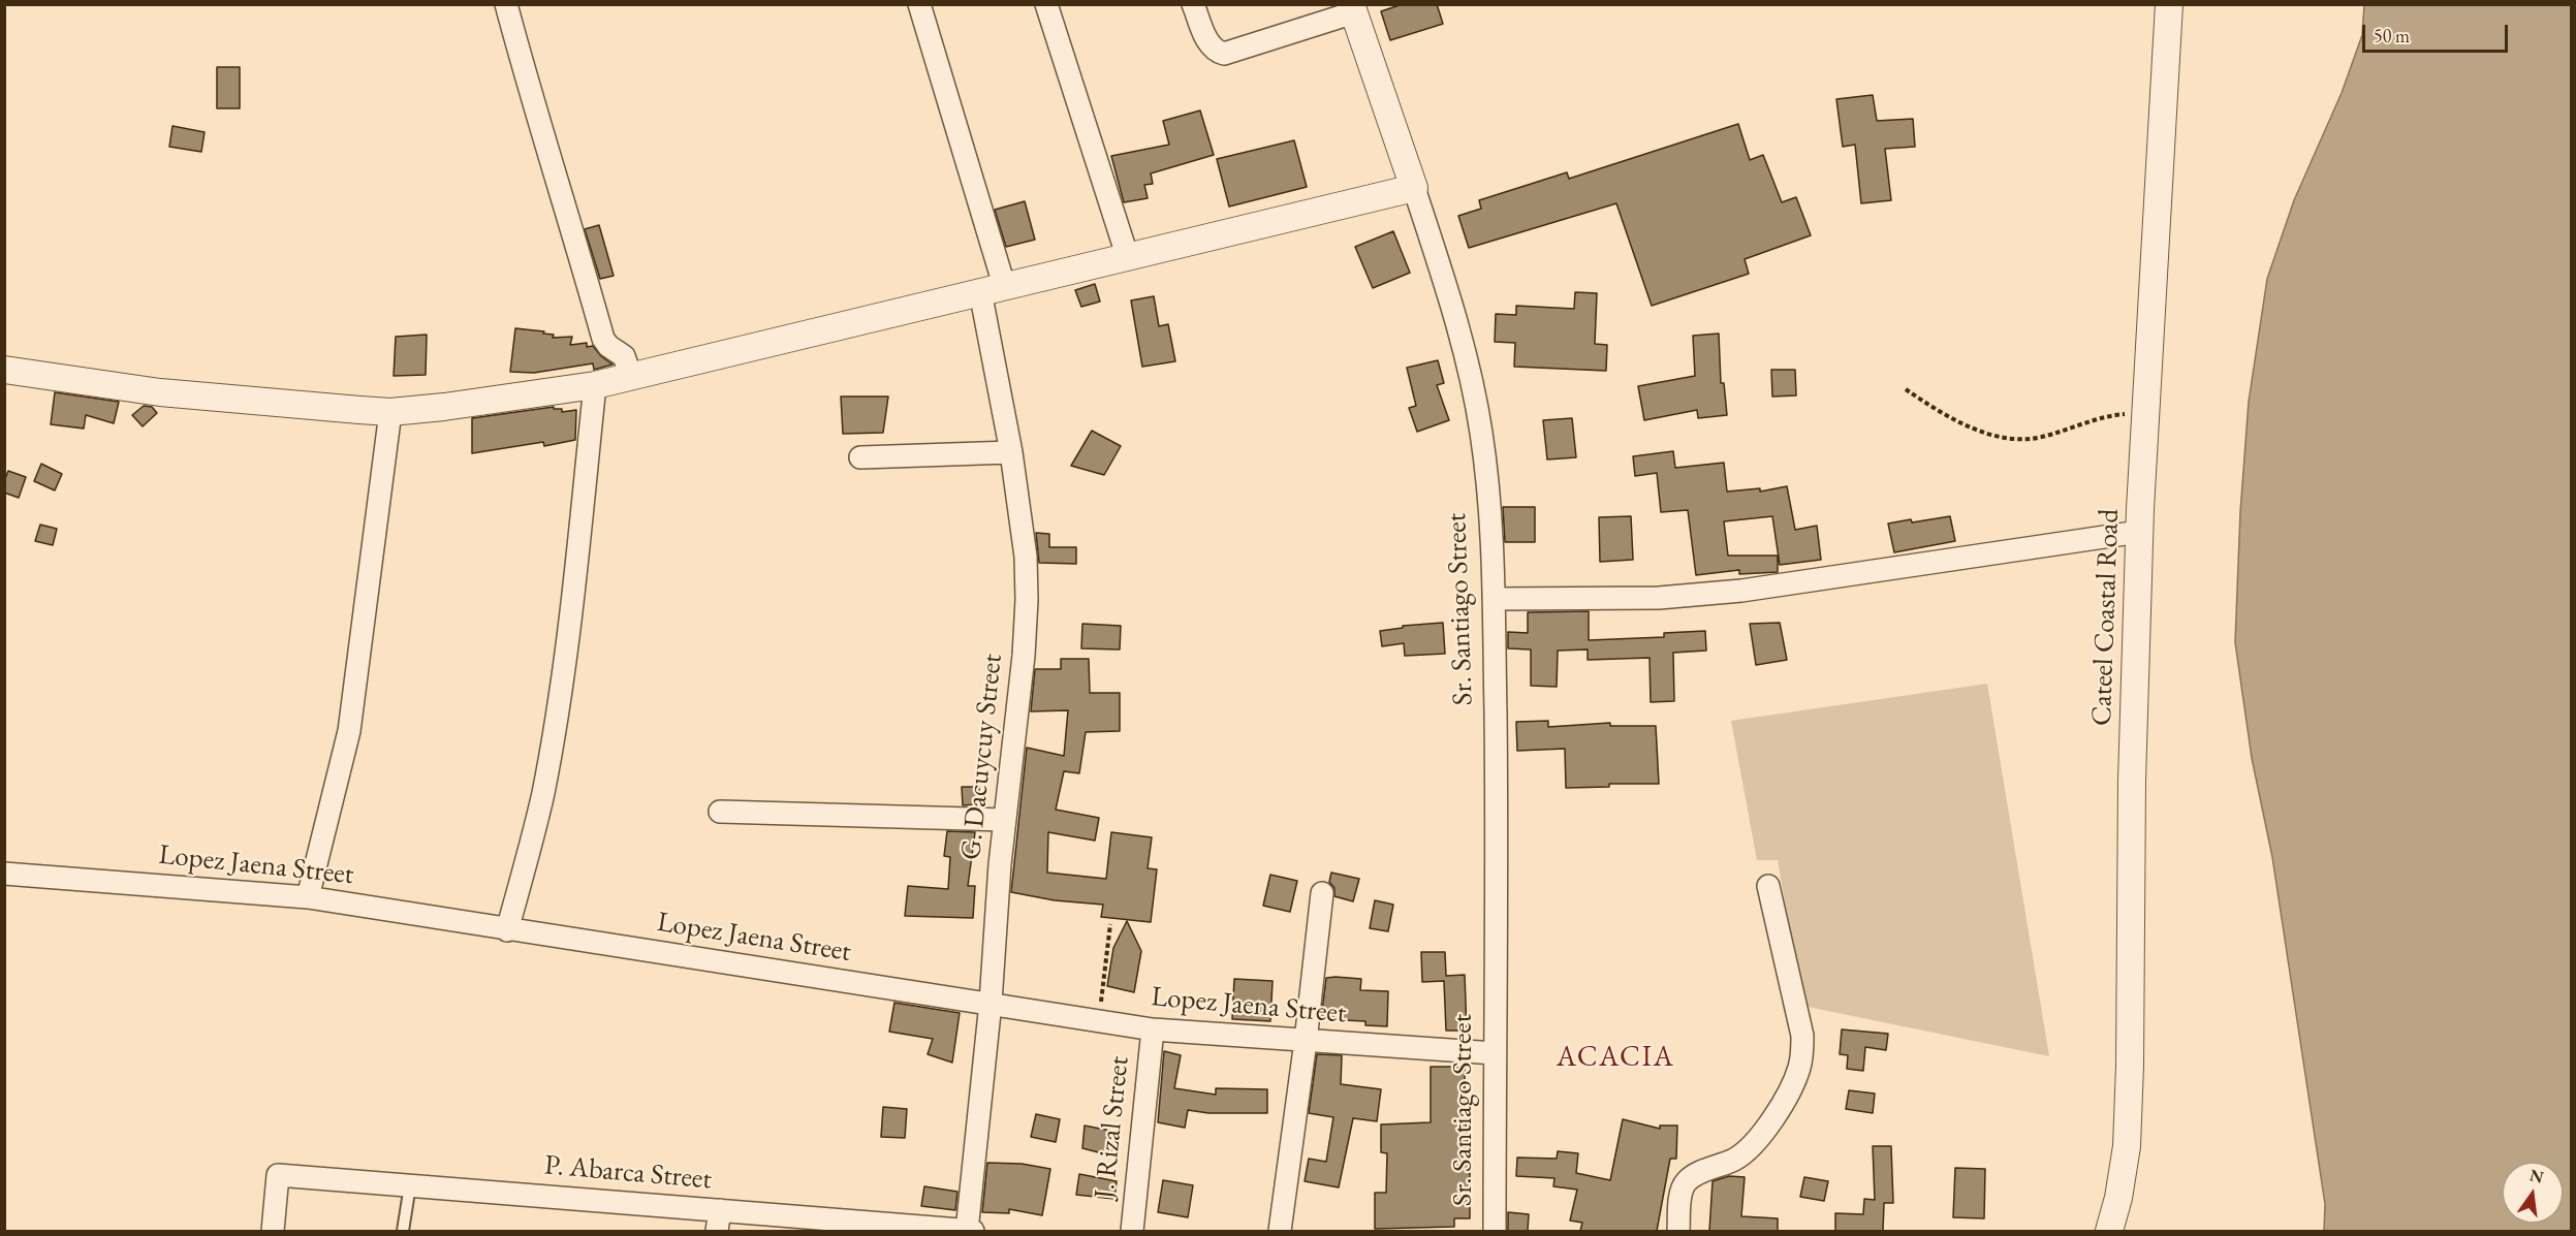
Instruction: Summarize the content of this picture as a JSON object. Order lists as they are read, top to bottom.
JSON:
{
  "streets": {
    "street": [
      "Sr. Santiago Street",
      "Cateel Coastal Road",
      "G. Dacuycuy Street",
      "Lopez Jaena Street",
      "J. Rizal Street",
      "P. Abarca Street"
    ]
  },
  "crossings": [
    ["Sr. Santiago Street", "Lopez Jaena Street"],
    ["G. Dacuycuy Street", "Lopez Jaena Street"],
    ["G. Dacuycuy Street", "P. Abarca Street"],
    ["Lopez Jaena Street", "J. Rizal Street"]
  ],
  "districts": ["ACACIA"],
  "scale_bar": "50 m",
  "north": "top"
}
